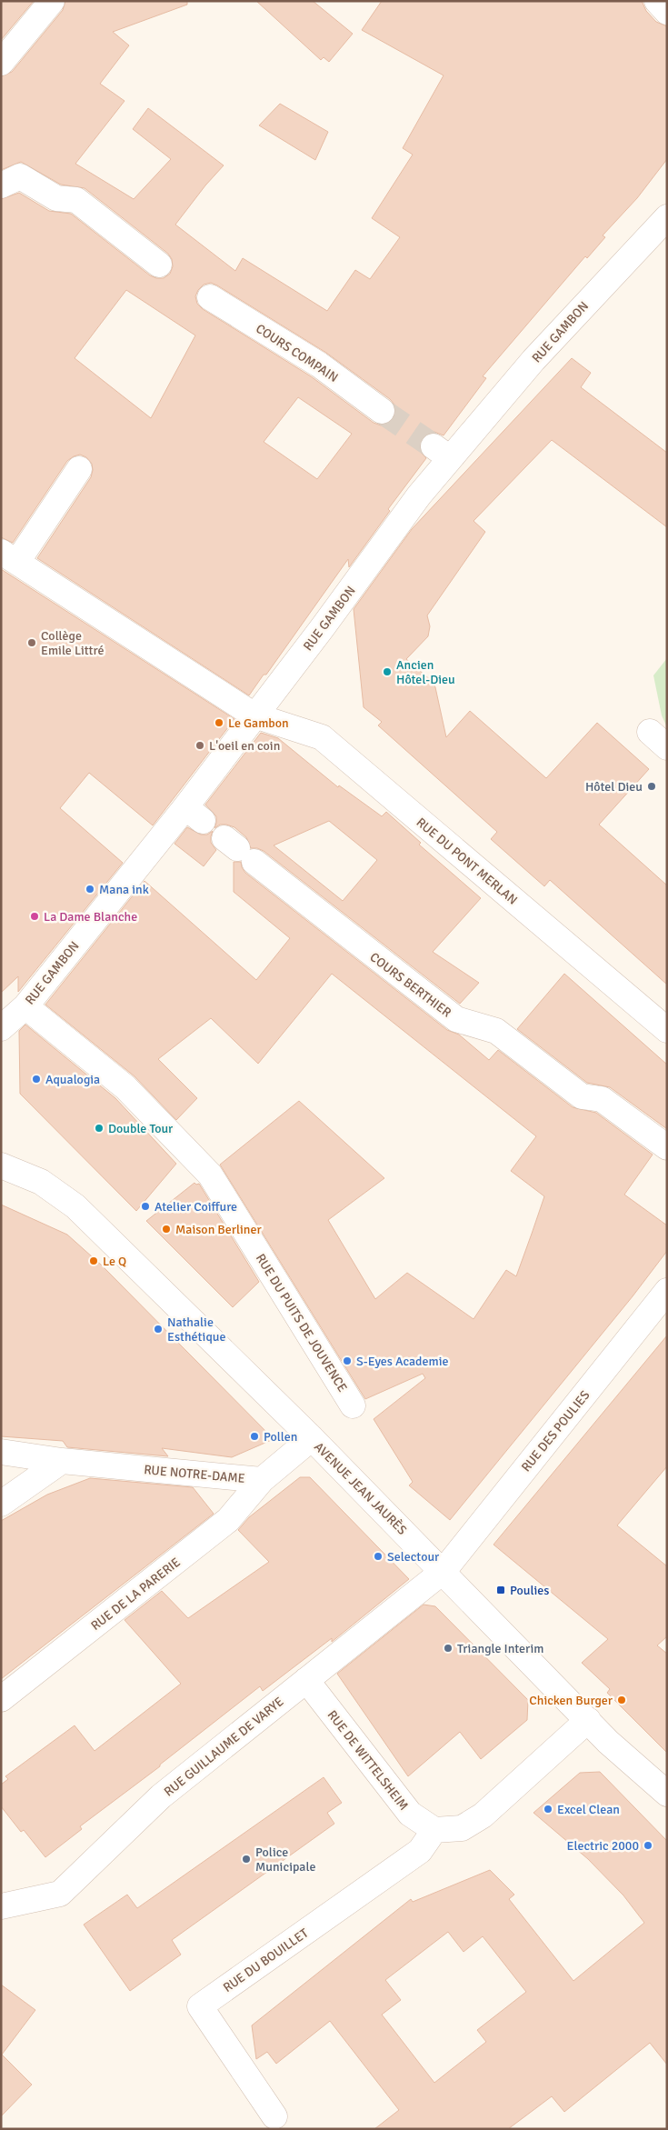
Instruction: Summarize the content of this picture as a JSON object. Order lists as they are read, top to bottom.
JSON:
{
  "streets": {
    "street": [
      "RUE GAMBON",
      "COURS COMPAIN",
      "RUE DU PONT MERLAN",
      "COURS BERTHIER",
      "RUE DU PUITS DE JOUVENCE",
      "RUE DES POULIES",
      "RUE NOTRE-DAME",
      "AVENUE JEAN JAURÈS",
      "RUE DE LA PARERIE",
      "RUE GUILLAUME DE VARYE",
      "RUE DE WITTELSHEIM",
      "RUE DU BOUILLET"
    ]
  },
  "crossings": [
    ["RUE GAMBON", "RUE DU PONT MERLAN"],
    ["RUE GAMBON", "RUE DU PUITS DE JOUVENCE"],
    ["RUE DES POULIES", "AVENUE JEAN JAURÈS"],
    ["RUE DES POULIES", "RUE GUILLAUME DE VARYE"],
    ["RUE NOTRE-DAME", "AVENUE JEAN JAURÈS"],
    ["RUE NOTRE-DAME", "RUE DE LA PARERIE"],
    ["AVENUE JEAN JAURÈS", "RUE GUILLAUME DE VARYE"],
    ["RUE GUILLAUME DE VARYE", "RUE DE WITTELSHEIM"],
    ["RUE DE WITTELSHEIM", "RUE DU BOUILLET"]
  ],
  "places": {
    "other": [
      "Collège Emile Littré",
      "Ancien Hôtel-Dieu",
      "Le Gambon",
      "L'oeil en coin",
      "Hôtel Dieu",
      "Mana ink",
      "La Dame Blanche",
      "Aqualogia",
      "Double Tour",
      "Atelier Coiffure",
      "Maison Berliner",
      "Le Q",
      "Nathalie Esthétique",
      "S-Eyes Academie",
      "Pollen",
      "Selectour",
      "Triangle Interim",
      "Chicken Burger",
      "Excel Clean",
      "Electric 2000",
      "Police Municipale"
    ],
    "transit": ["Poulies"]
  }
}
